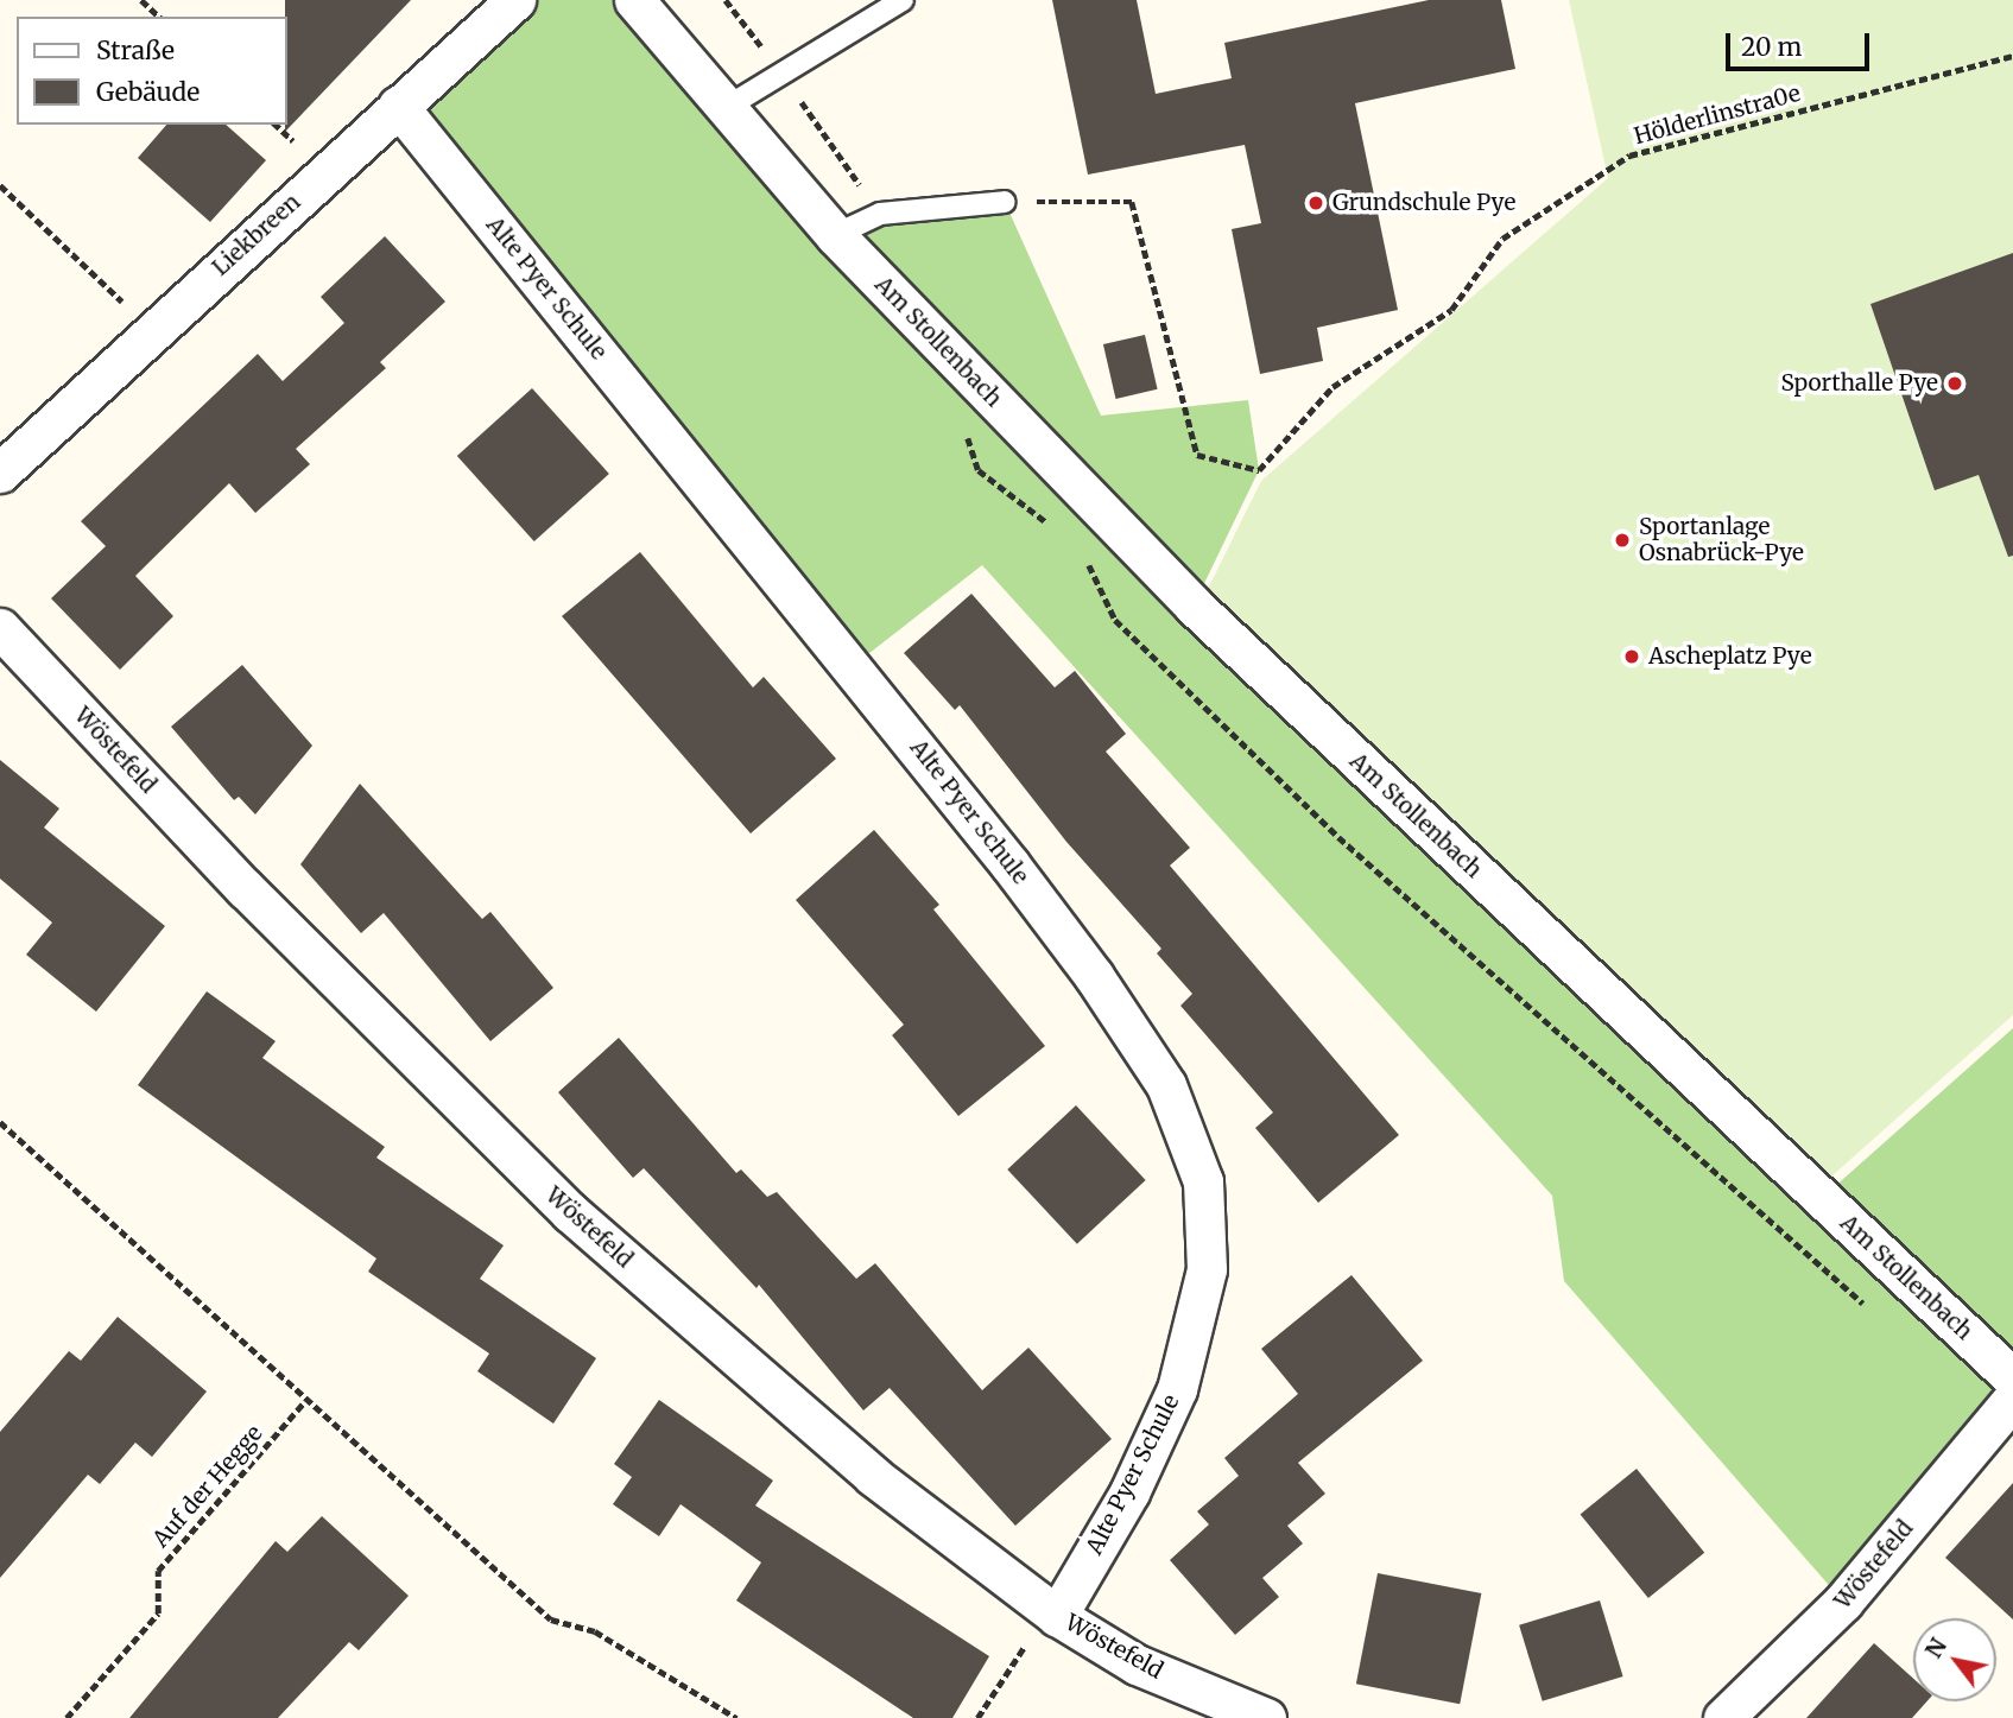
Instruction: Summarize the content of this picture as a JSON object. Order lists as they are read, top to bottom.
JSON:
{
  "streets": {
    "street": [
      "Liekbreen",
      "Alte Pyer Schule",
      "Am Stollenbach",
      "Wöstefeld"
    ],
    "path": ["Hölderlinstra0e", "Auf der Hegge"]
  },
  "crossings": [
    ["Liekbreen", "Alte Pyer Schule"],
    ["Alte Pyer Schule", "Wöstefeld"]
  ],
  "places": [
    "Grundschule Pye",
    "Sporthalle Pye",
    "Sportanlage Osnabrück-Pye",
    "Ascheplatz Pye"
  ],
  "legend": ["Straße", "Gebäude"],
  "scale_bar": "20 m",
  "north": "top left"
}
